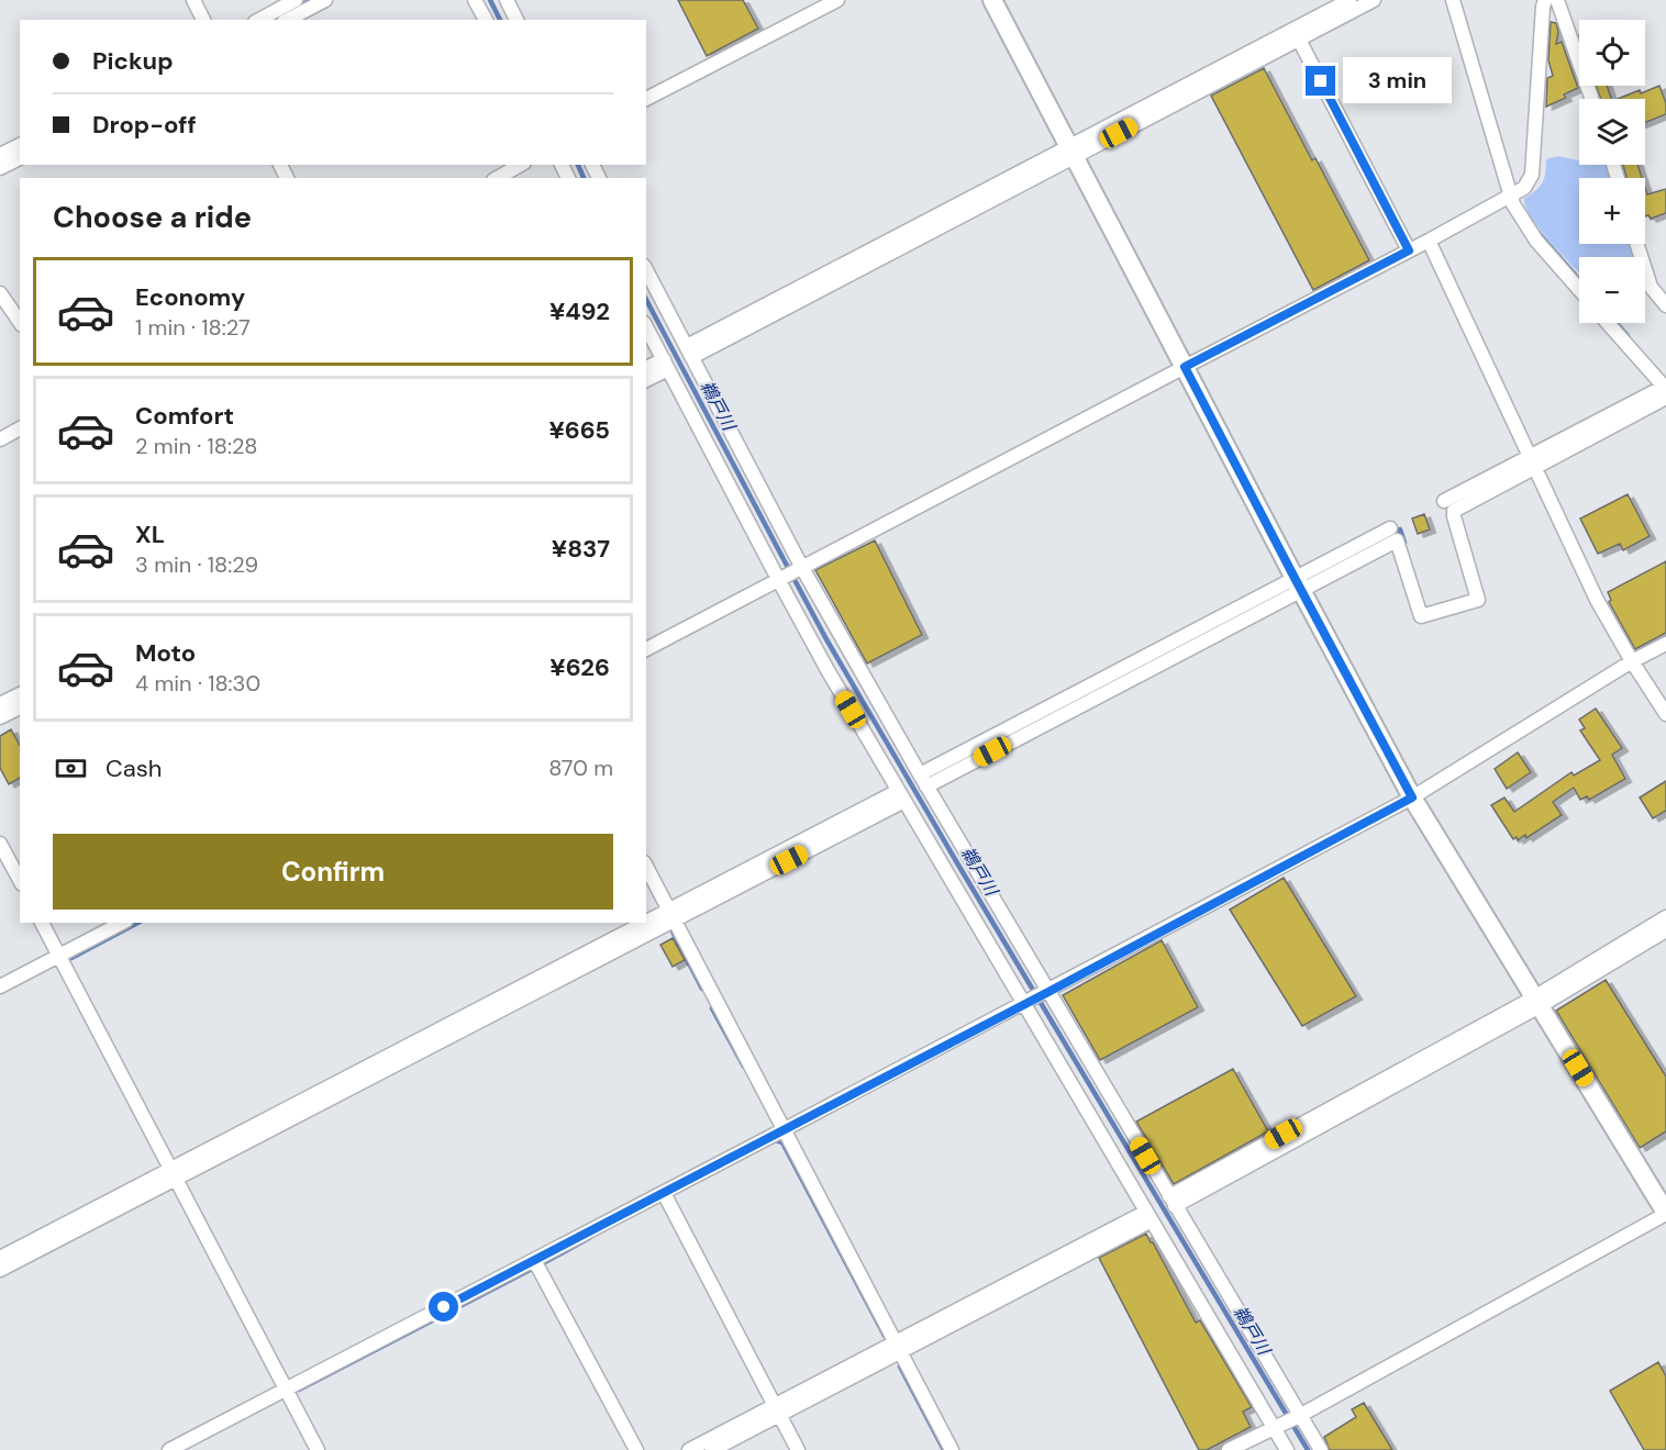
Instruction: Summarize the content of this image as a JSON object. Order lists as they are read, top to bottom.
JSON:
{
  "water": ["鵜戸川"],
  "page": {
    "map_buttons": ["+", "−"],
    "banner": ["Pickup", "Drop-off"],
    "bubble": "3 min",
    "heading": "Choose a ride",
    "list": [
      {
        "name": "Economy",
        "note": "1 min · 18:27",
        "value": "¥492"
      },
      {
        "name": "Comfort",
        "note": "2 min · 18:28",
        "value": "¥665"
      },
      {
        "name": "XL",
        "note": "3 min · 18:29",
        "value": "¥837"
      },
      {
        "name": "Moto",
        "note": "4 min · 18:30",
        "value": "¥626"
      }
    ],
    "pay": ["Cash", "870 m"],
    "buttons": "Confirm"
  }
}
